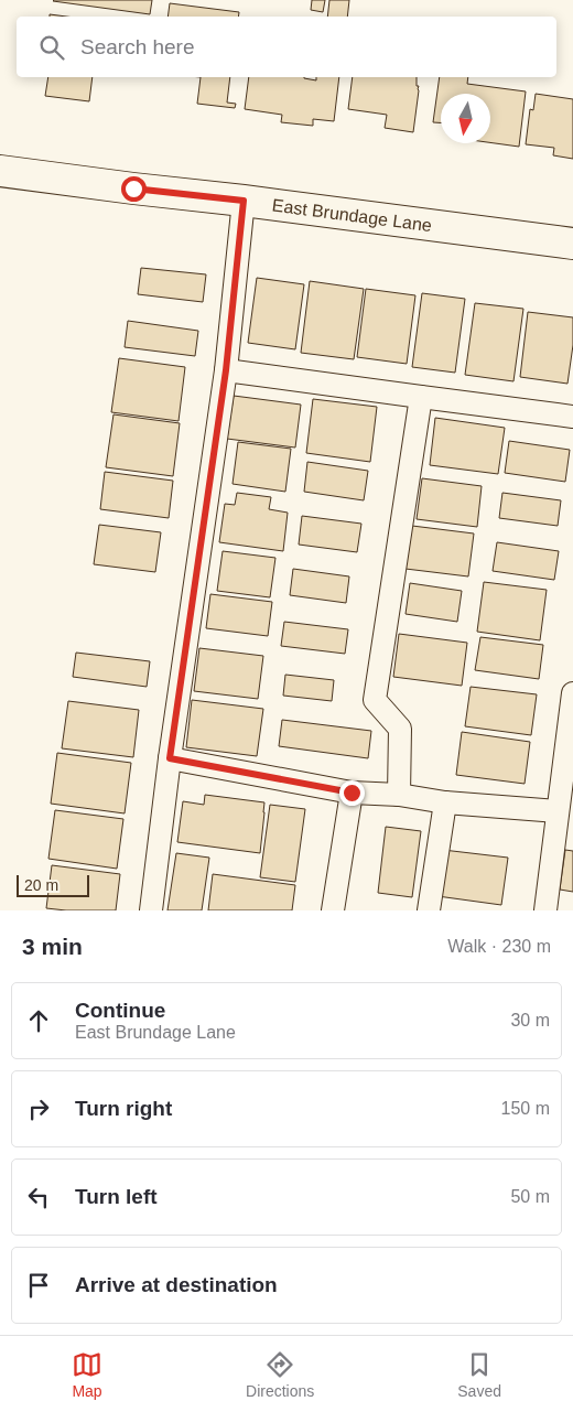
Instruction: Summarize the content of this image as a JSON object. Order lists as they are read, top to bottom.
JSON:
{
  "streets": {
    "main road": ["East Brundage Lane"]
  },
  "scale_bar": "20 m",
  "north": "bottom",
  "page": {
    "search": "Search here",
    "scale": "20 m",
    "heading": ["3 min", "Walk · 230 m"],
    "list": [
      ["Continue", "East Brundage Lane", "30 m"],
      ["Turn right", "150 m"],
      ["Turn left", "50 m"],
      "Arrive at destination"
    ],
    "nav": ["Map", "Directions", "Saved"]
  }
}
